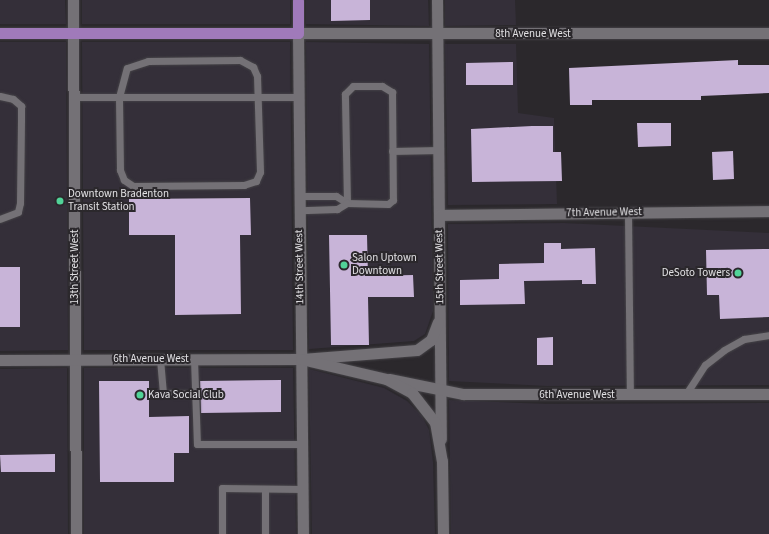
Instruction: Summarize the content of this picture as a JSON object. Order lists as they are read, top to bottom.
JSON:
{
  "streets": {
    "main road": ["14th Street West"],
    "street": [
      "8th Avenue West",
      "7th Avenue West",
      "13th Street West",
      "15th Street West",
      "6th Avenue West"
    ]
  },
  "crossings": [
    ["8th Avenue West", "14th Street West"],
    ["8th Avenue West", "15th Street West"],
    ["7th Avenue West", "15th Street West"],
    ["13th Street West", "6th Avenue West"],
    ["14th Street West", "6th Avenue West"],
    ["15th Street West", "6th Avenue West"]
  ],
  "places": [
    "Downtown Bradenton Transit Station",
    "Salon Uptown Downtown",
    "DeSoto Towers",
    "Kava Social Club"
  ]
}
